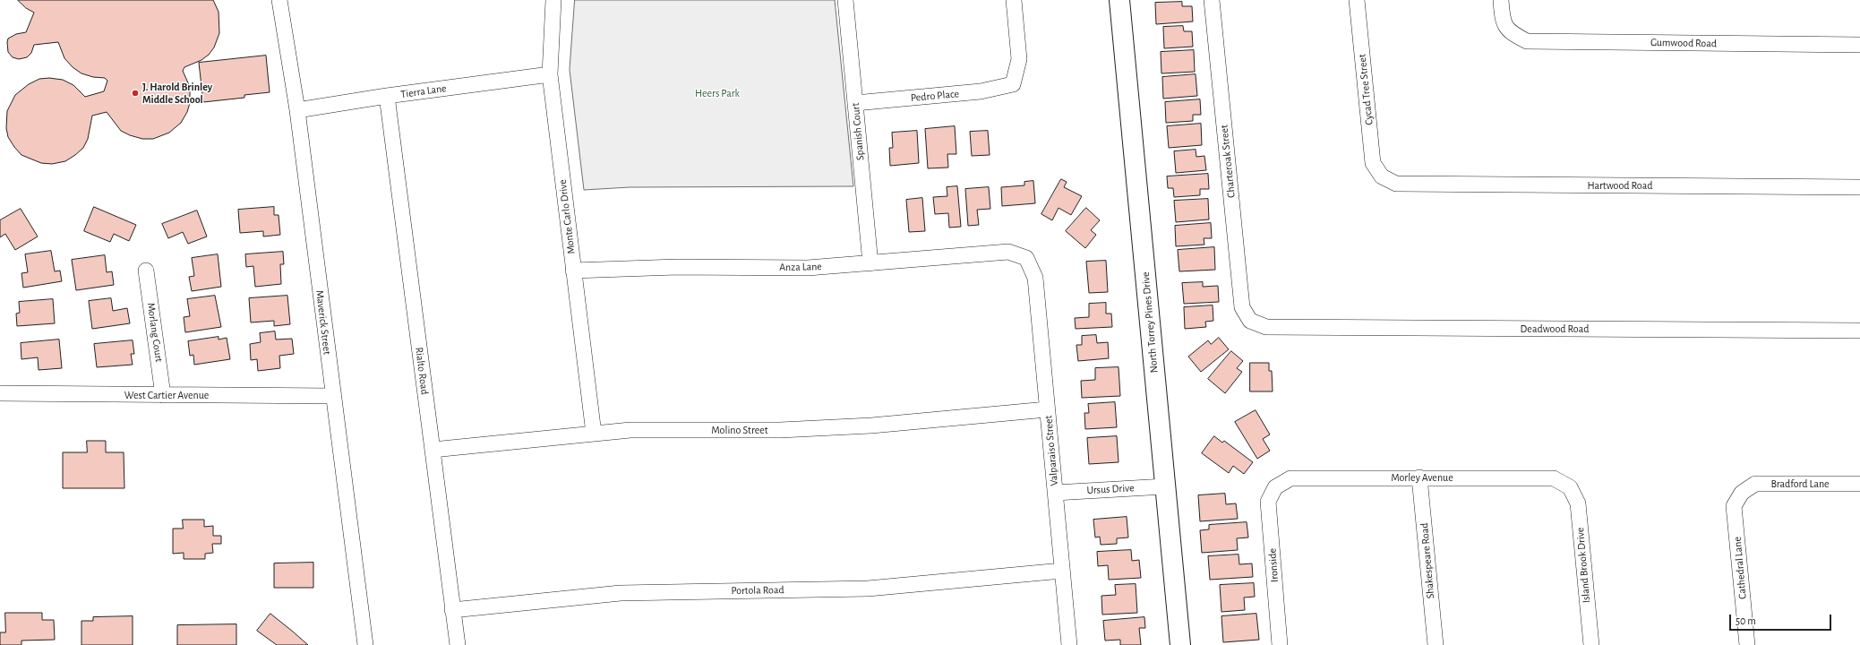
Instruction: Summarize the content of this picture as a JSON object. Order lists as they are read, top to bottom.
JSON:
{
  "streets": {
    "main road": ["North Torrey Pines Drive"],
    "street": [
      "Gumwood Road",
      "Cycad Tree Street",
      "Tierra Lane",
      "Pedro Place",
      "Spanish Court",
      "Charteroak Street",
      "Hartwood Road",
      "Monte Carlo Drive",
      "Anza Lane",
      "Maverick Street",
      "Deadwood Road",
      "Morlang Court",
      "Rialto Road",
      "West Cartier Avenue",
      "Molino Street",
      "Valparaiso Street",
      "Morley Avenue",
      "Bradford Lane",
      "Ursus Drive",
      "Shakespeare Road",
      "Ironside",
      "Island Brook Drive",
      "Cathedral Lane",
      "Portola Road"
    ]
  },
  "crossings": [
    ["Cycad Tree Street", "Hartwood Road"],
    ["Tierra Lane", "Monte Carlo Drive"],
    ["Tierra Lane", "Maverick Street"],
    ["Tierra Lane", "Rialto Road"],
    ["Pedro Place", "Spanish Court"],
    ["Spanish Court", "Anza Lane"],
    ["Charteroak Street", "Deadwood Road"],
    ["Monte Carlo Drive", "Anza Lane"],
    ["Monte Carlo Drive", "Molino Street"],
    ["Anza Lane", "Valparaiso Street"],
    ["Maverick Street", "West Cartier Avenue"],
    ["North Torrey Pines Drive", "Ursus Drive"],
    ["Morlang Court", "West Cartier Avenue"],
    ["Rialto Road", "Molino Street"],
    ["Rialto Road", "Portola Road"],
    ["Molino Street", "Valparaiso Street"],
    ["Valparaiso Street", "Ursus Drive"],
    ["Valparaiso Street", "Portola Road"],
    ["Morley Avenue", "Shakespeare Road"],
    ["Morley Avenue", "Ironside"],
    ["Morley Avenue", "Island Brook Drive"],
    ["Bradford Lane", "Cathedral Lane"]
  ],
  "parks": ["Heers Park"],
  "places": ["J. Harold Brinley Middle School"],
  "scale_bar": "50 m"
}
